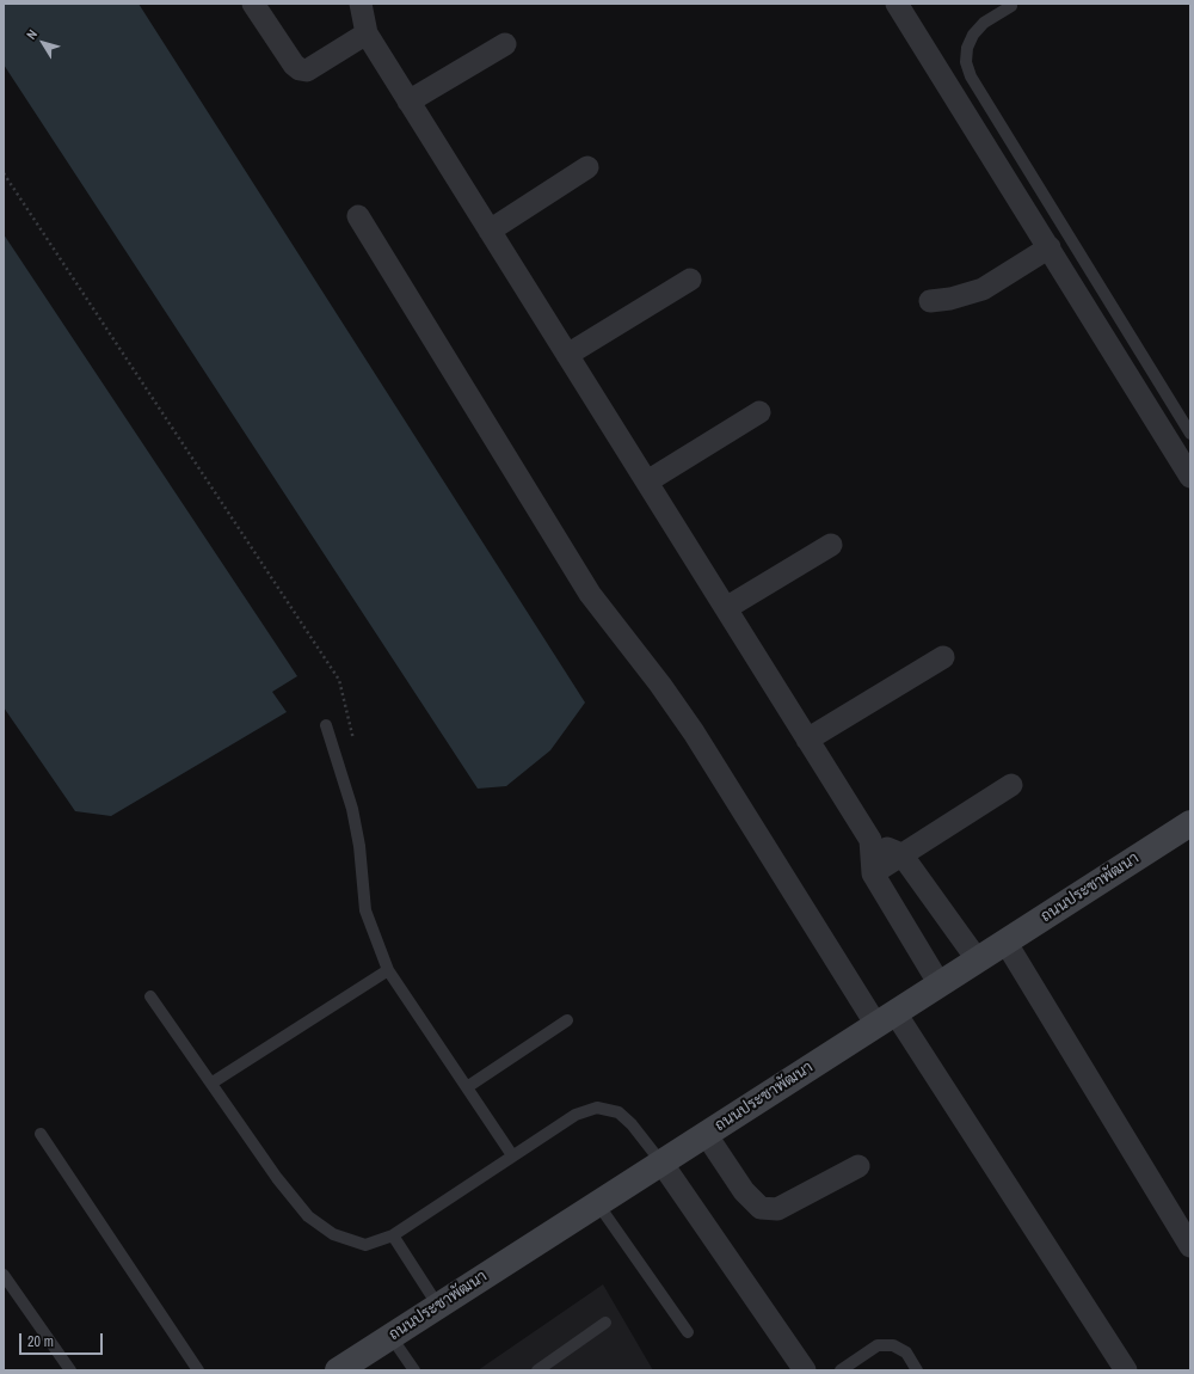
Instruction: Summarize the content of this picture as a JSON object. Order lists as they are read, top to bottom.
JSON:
{
  "streets": {
    "street": ["ถนนประชาพัฒนา"]
  },
  "scale_bar": "20 m",
  "north": "top left"
}
